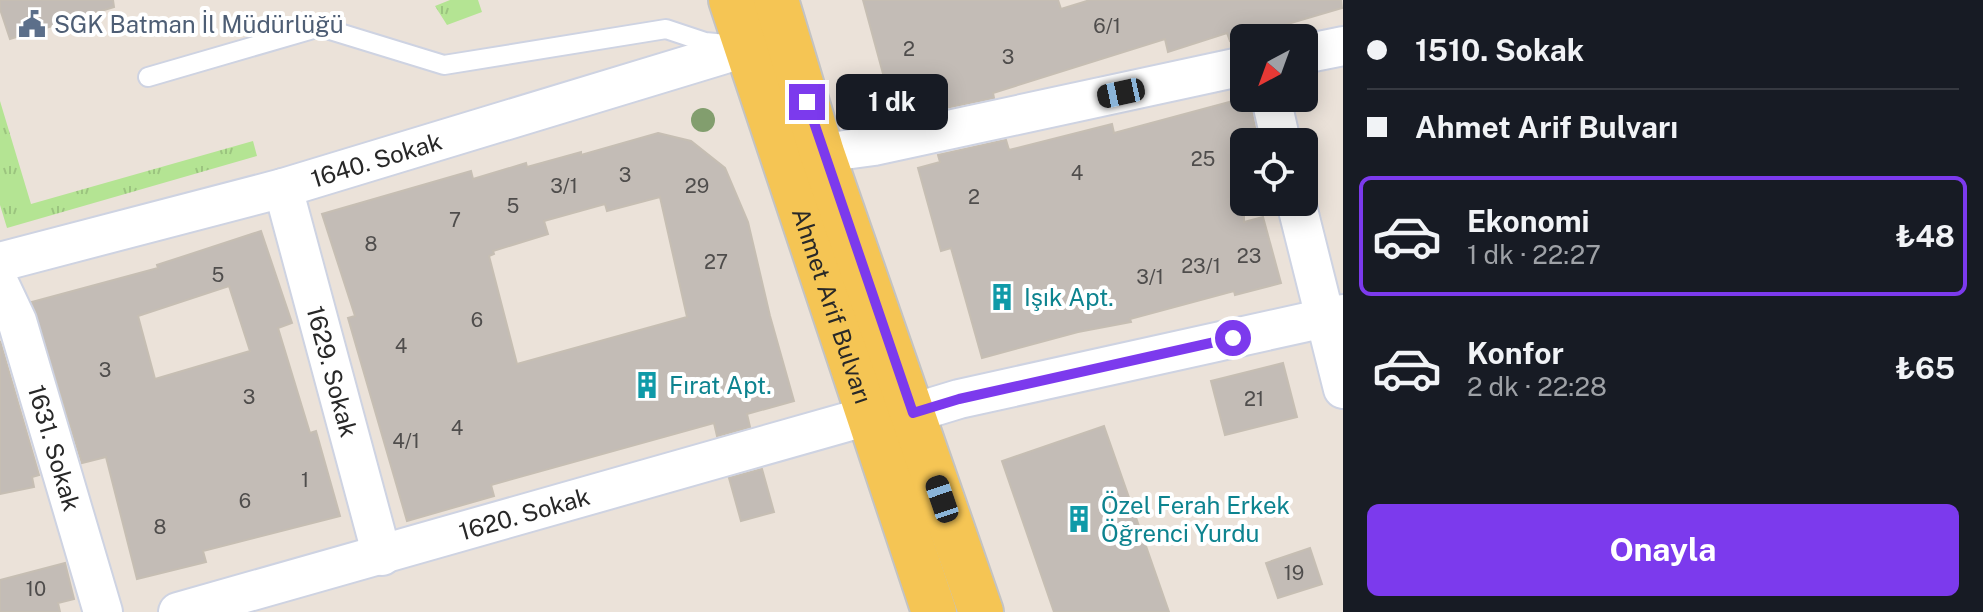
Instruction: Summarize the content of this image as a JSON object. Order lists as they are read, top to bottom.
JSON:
{
  "streets": {
    "main road": ["Ahmet Arif Bulvarı"],
    "street": [
      "1640. Sokak",
      "1629. Sokak",
      "1631. Sokak",
      "1620. Sokak"
    ]
  },
  "crossings": [
    ["1640. Sokak", "Ahmet Arif Bulvarı"],
    ["1640. Sokak", "1629. Sokak"],
    ["Ahmet Arif Bulvarı", "1620. Sokak"],
    ["1629. Sokak", "1620. Sokak"]
  ],
  "places": {
    "public building": ["SGK Batman İl Müdürlüğü"],
    "building": ["Işık Apt.", "Fırat Apt.", "Özel Ferah Erkek Öğrenci Yurdu"]
  },
  "house_numbers": [
    "6/1",
    "2",
    "3",
    "25",
    "4",
    "3",
    "3/1",
    "29",
    "2",
    "5",
    "7",
    "8",
    "23",
    "27",
    "23/1",
    "5",
    "3/1",
    "6",
    "4",
    "3",
    "3",
    "21",
    "4",
    "4/1",
    "1",
    "6",
    "8",
    "19",
    "10"
  ],
  "north": "bottom left",
  "page": {
    "banner": ["1510. Sokak", "Ahmet Arif Bulvarı"],
    "bubble": "1 dk",
    "list": [
      {
        "name": "Ekonomi",
        "note": "1 dk · 22:27",
        "value": "₺48"
      },
      {
        "name": "Konfor",
        "note": "2 dk · 22:28",
        "value": "₺65"
      }
    ],
    "buttons": "Onayla"
  }
}
